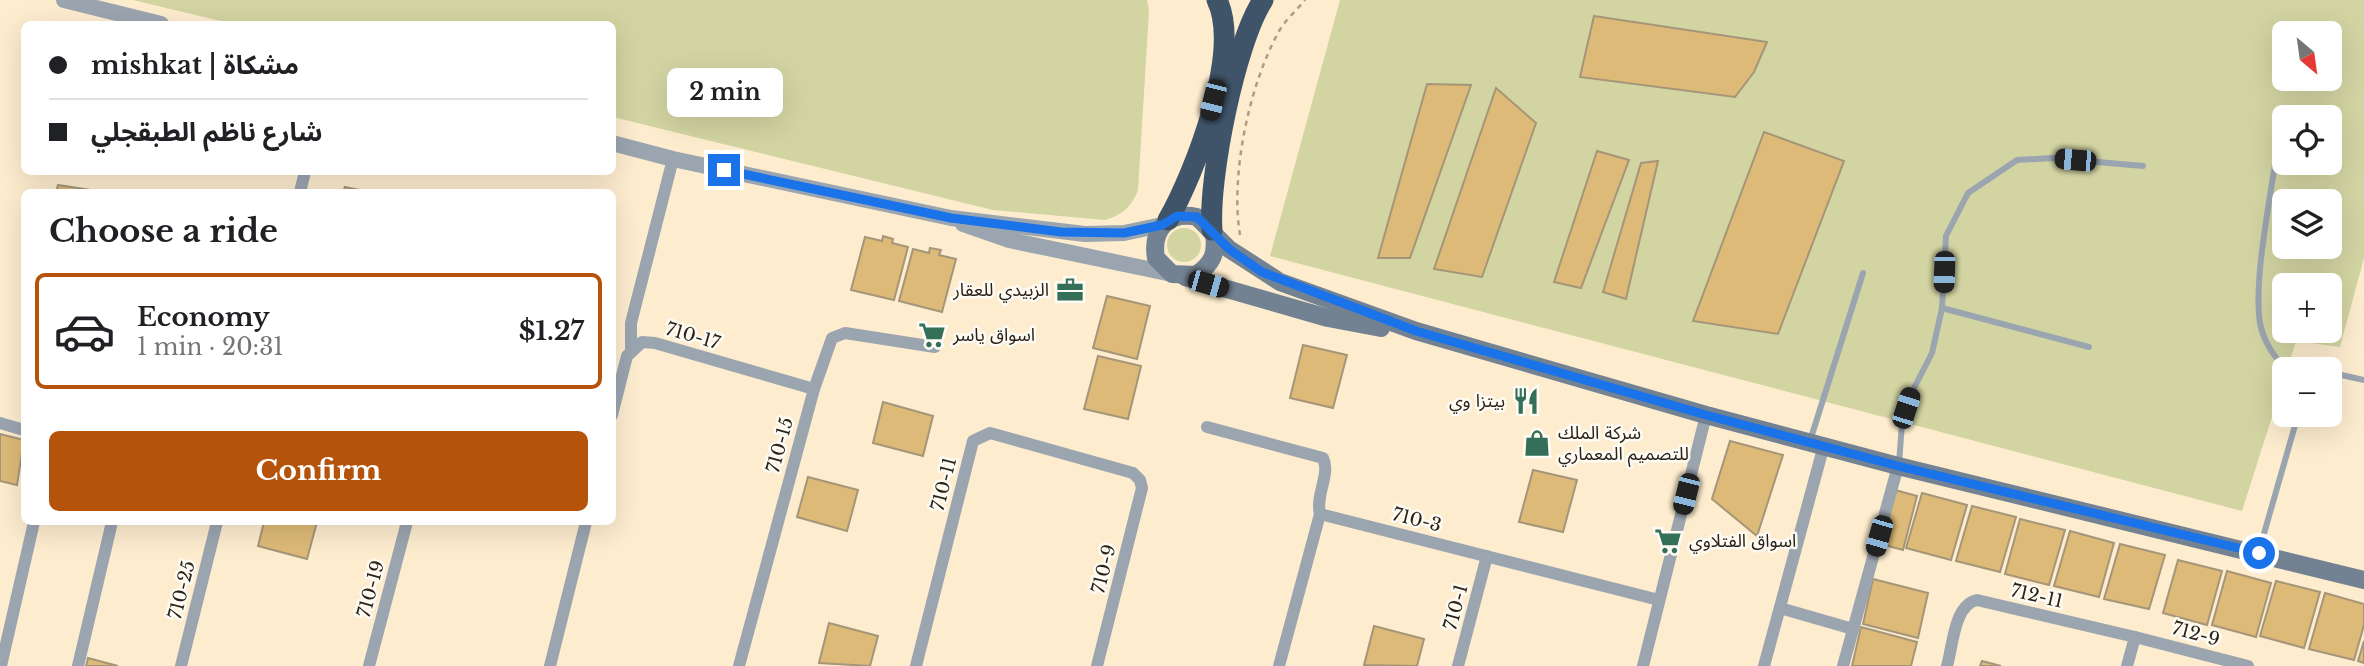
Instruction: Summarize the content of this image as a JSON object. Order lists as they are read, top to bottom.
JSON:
{
  "streets": {
    "street": [
      "710-17",
      "710-15",
      "710-11",
      "710-3",
      "710-9",
      "710-19",
      "710-25",
      "712-11",
      "710-1",
      "712-9"
    ]
  },
  "crossings": [
    ["710-17", "710-15"],
    ["710-11", "710-9"],
    ["710-3", "710-1"],
    ["712-11", "712-9"]
  ],
  "places": {
    "office": ["الزبيدي للعقار"],
    "supermarket": ["اسواق ياسر", "اسواق الفتلاوي"],
    "restaurant": ["بيتزا وي"],
    "shop": ["شركة الملك للتصميم المعماري"]
  },
  "north": "bottom right",
  "page": {
    "map_buttons": ["+", "−"],
    "banner": ["mishkat | مشكاة", "شارع ناظم الطبقجلي"],
    "bubble": "2 min",
    "heading": "Choose a ride",
    "list": [
      {
        "name": "Economy",
        "note": "1 min · 20:31",
        "value": "$1.27"
      }
    ],
    "buttons": "Confirm"
  }
}
